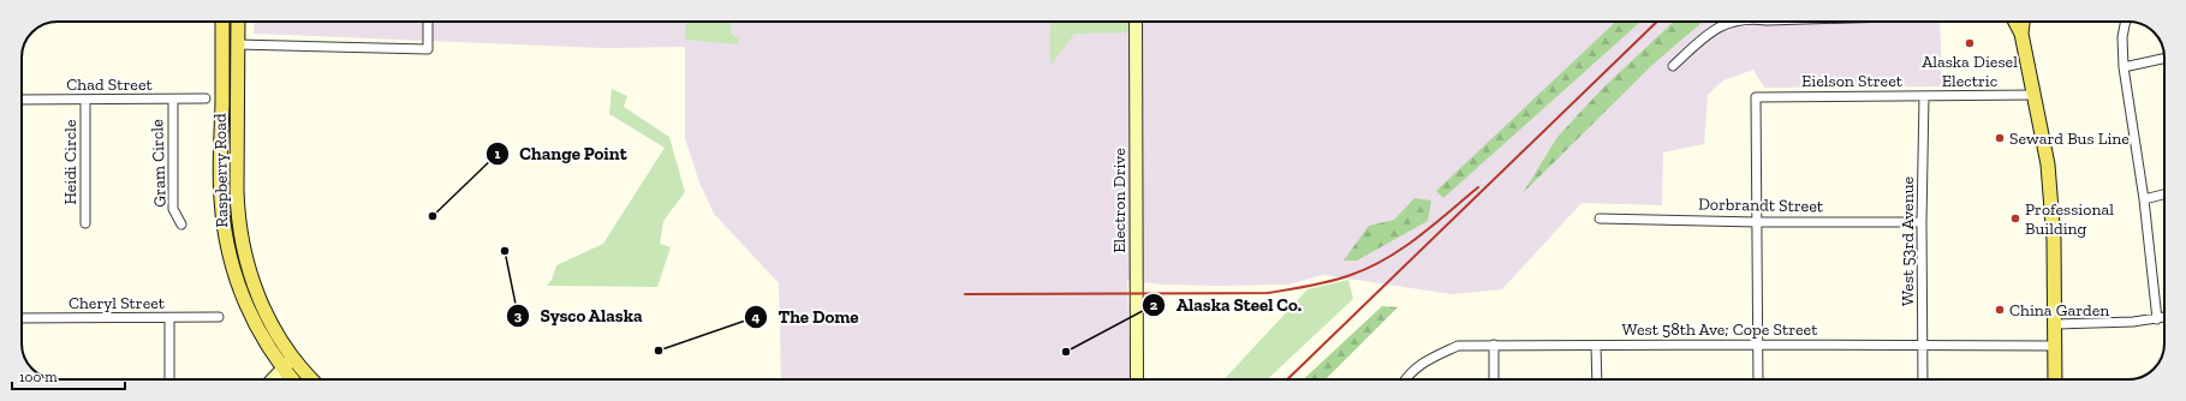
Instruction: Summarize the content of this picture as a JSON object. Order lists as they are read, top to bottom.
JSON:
{
  "streets": {
    "main road": ["Raspberry Road"],
    "street": [
      "Eielson Street",
      "Chad Street",
      "Heidi Circle",
      "Gram Circle",
      "Electron Drive",
      "Dorbrandt Street",
      "West 53rd Avenue",
      "Cheryl Street",
      "West 58th Ave; Cope Street"
    ]
  },
  "crossings": [
    ["Eielson Street", "Dorbrandt Street"],
    ["Eielson Street", "West 53rd Avenue"],
    ["Chad Street", "Heidi Circle"],
    ["Chad Street", "Gram Circle"],
    ["Dorbrandt Street", "West 53rd Avenue"],
    ["West 53rd Avenue", "West 58th Ave; Cope Street"]
  ],
  "places": [
    "Alaska Diesel Electric",
    "Seward Bus Line",
    "Change Point",
    "Professional Building",
    "Sysco Alaska",
    "China Garden",
    "The Dome",
    "Alaska Steel Co."
  ],
  "scale_bar": "100 m"
}
